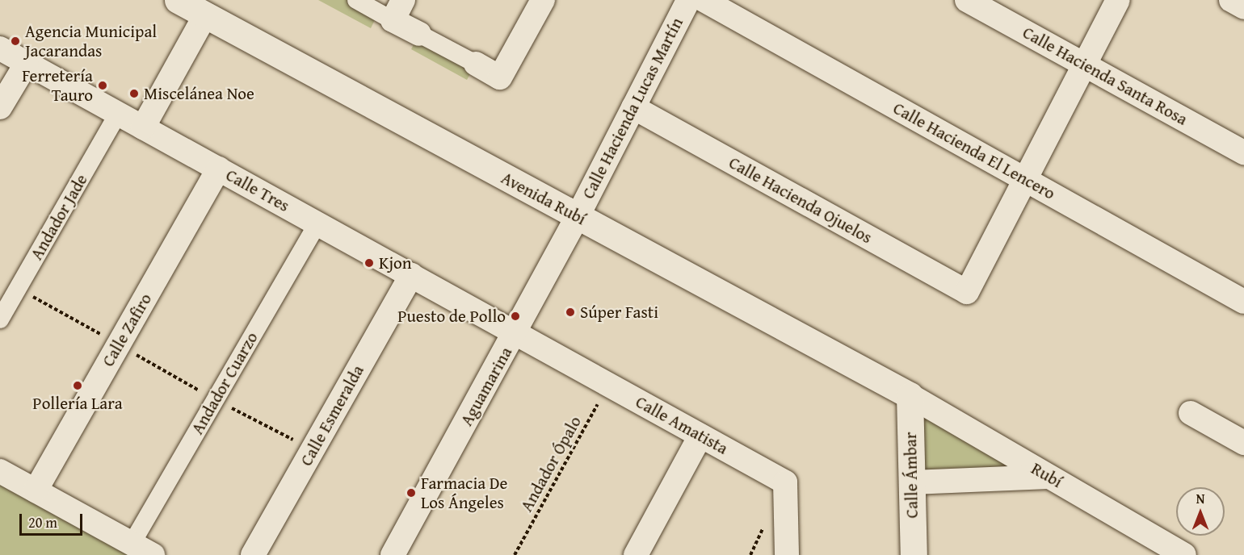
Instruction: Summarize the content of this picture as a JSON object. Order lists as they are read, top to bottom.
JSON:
{
  "streets": {
    "street": [
      "Calle Hacienda Santa Rosa",
      "Calle Hacienda Lucas Martín",
      "Calle Hacienda El Lencero",
      "Calle Tres",
      "Avenida Rubí",
      "Calle Hacienda Ojuelos",
      "Andador Jade",
      "Calle Zafiro",
      "Andador Cuarzo",
      "Aguamarina",
      "Calle Esmeralda",
      "Calle Amatista",
      "Calle Ámbar",
      "Rubí"
    ],
    "path": ["Andador Ópalo"]
  },
  "crossings": [
    ["Calle Hacienda Lucas Martín", "Avenida Rubí"],
    ["Calle Hacienda Lucas Martín", "Calle Hacienda Ojuelos"],
    ["Calle Hacienda Lucas Martín", "Aguamarina"],
    ["Calle Hacienda El Lencero", "Calle Hacienda Ojuelos"],
    ["Calle Tres", "Andador Jade"],
    ["Calle Tres", "Calle Zafiro"],
    ["Calle Tres", "Andador Cuarzo"],
    ["Calle Tres", "Aguamarina"],
    ["Calle Tres", "Calle Esmeralda"],
    ["Calle Tres", "Calle Amatista"],
    ["Avenida Rubí", "Aguamarina"],
    ["Avenida Rubí", "Calle Ámbar"],
    ["Avenida Rubí", "Rubí"],
    ["Aguamarina", "Calle Amatista"],
    ["Calle Amatista", "Andador Ópalo"],
    ["Calle Ámbar", "Rubí"]
  ],
  "places": [
    "Agencia Municipal Jacarandas",
    "Ferretería Tauro",
    "Miscelánea Noe",
    "Kjon",
    "Súper Fasti",
    "Puesto de Pollo",
    "Pollería Lara",
    "Farmacia De Los Ángeles"
  ],
  "scale_bar": "20 m",
  "north": "top"
}
